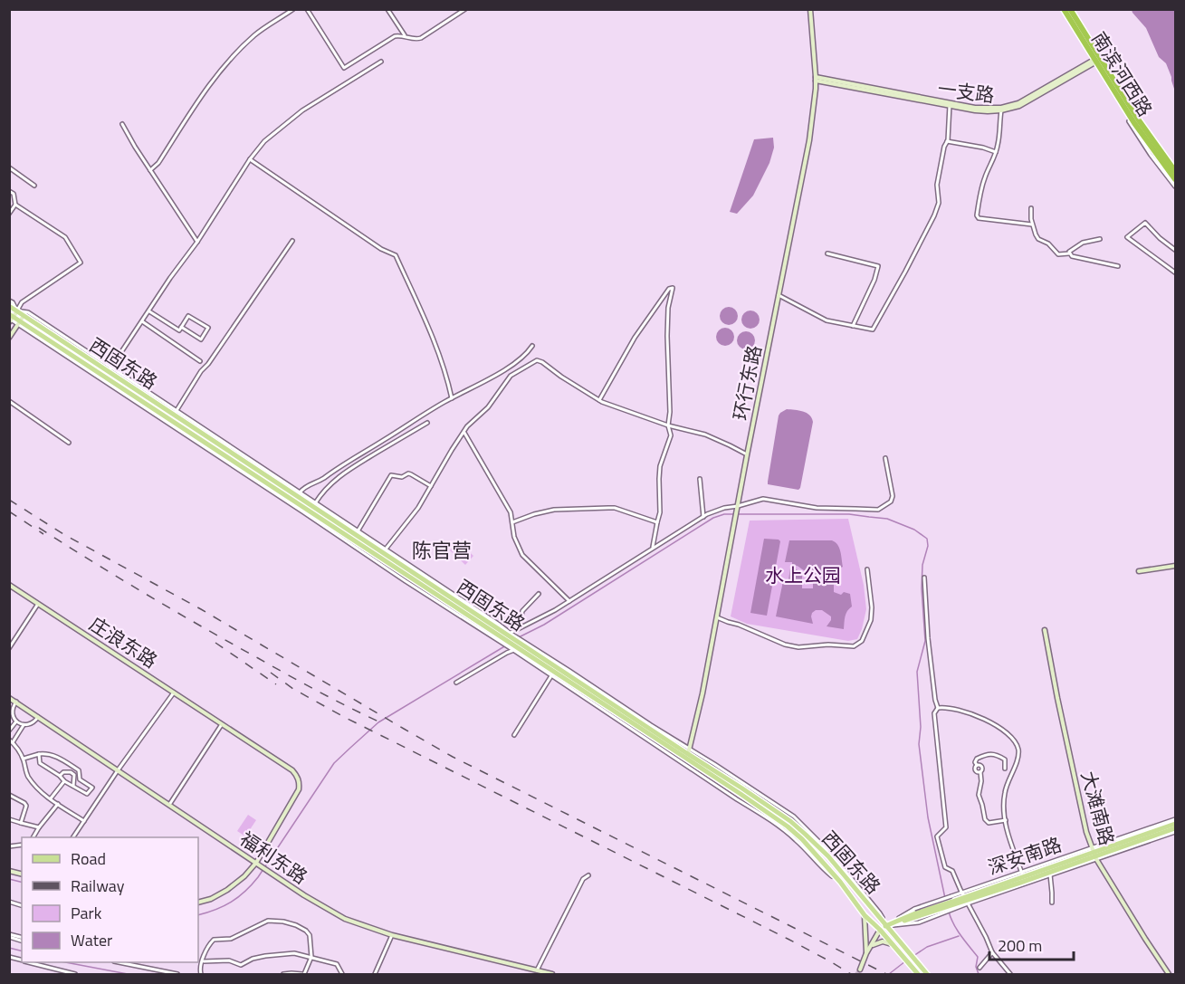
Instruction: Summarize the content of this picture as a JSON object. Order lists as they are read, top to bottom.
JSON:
{
  "streets": {
    "highway": ["南滨河西路"],
    "main road": ["西固东路", "深安南路"],
    "street": [
      "一支路",
      "环行东路",
      "庄浪东路",
      "大滩南路",
      "福利东路"
    ]
  },
  "crossings": [
    ["南滨河西路", "一支路"],
    ["一支路", "环行东路"],
    ["西固东路", "环行东路"],
    ["西固东路", "深安南路"],
    ["庄浪东路", "福利东路"],
    ["大滩南路", "深安南路"]
  ],
  "districts": ["陈官营"],
  "parks": ["水上公园"],
  "legend": [
    "Road",
    "Railway",
    "Park",
    "Water"
  ],
  "scale_bar": "200 m"
}
